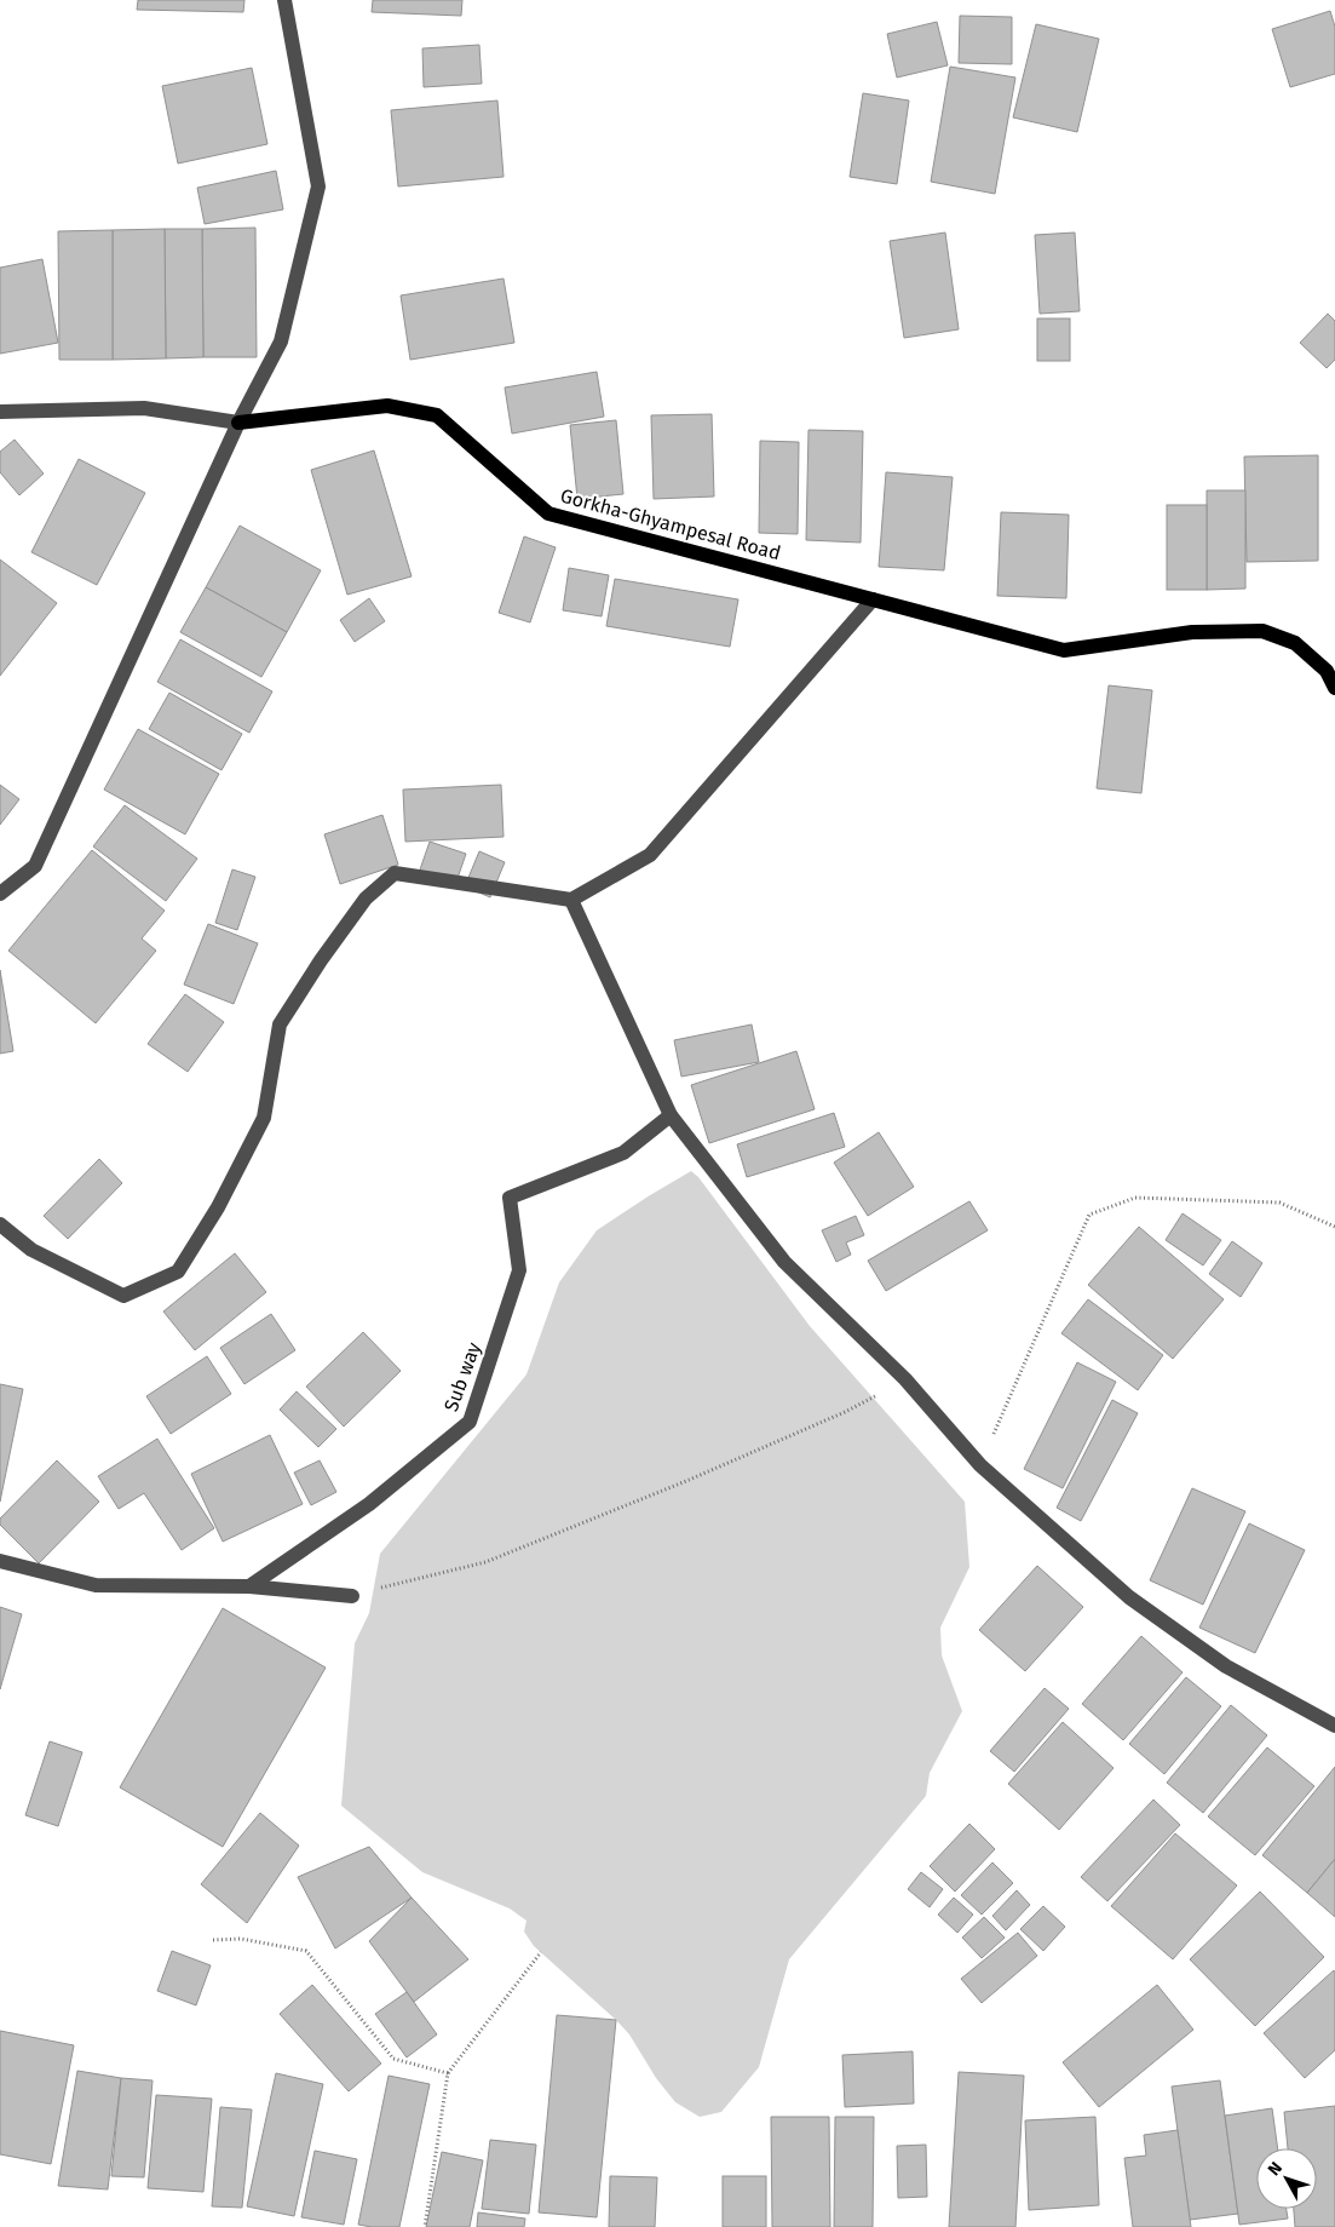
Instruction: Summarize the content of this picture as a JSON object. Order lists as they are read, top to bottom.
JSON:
{
  "streets": {
    "main road": ["Gorkha-Ghyampesal Road"],
    "street": ["Sub way"]
  },
  "north": "top left"
}
